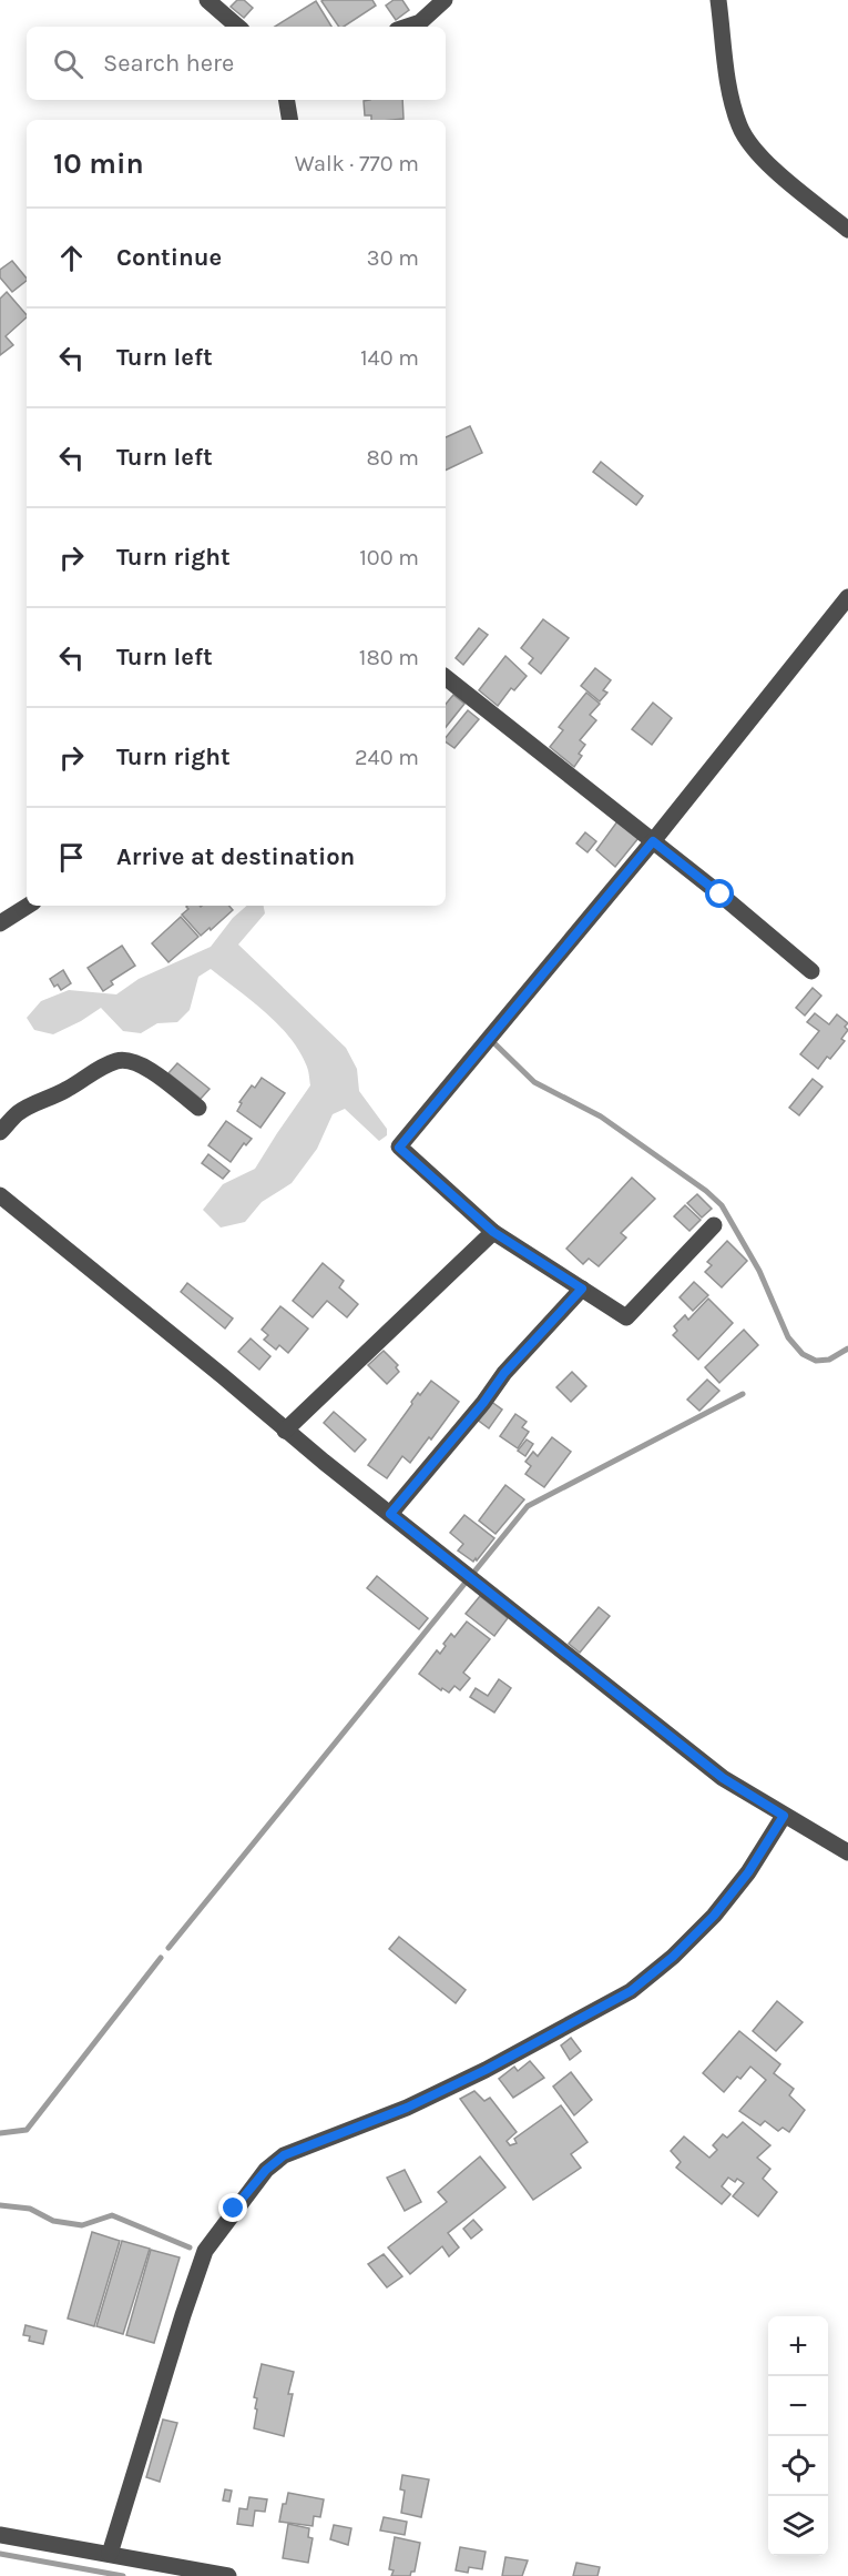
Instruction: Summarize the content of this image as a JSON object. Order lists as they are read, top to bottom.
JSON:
{
  "page": {
    "search": "Search here",
    "heading": ["10 min", "Walk · 770 m"],
    "list": [
      ["Continue", "30 m"],
      ["Turn left", "140 m"],
      ["Turn left", "80 m"],
      ["Turn right", "100 m"],
      ["Turn left", "180 m"],
      ["Turn right", "240 m"],
      "Arrive at destination"
    ],
    "map_buttons": ["+", "−"]
  }
}
